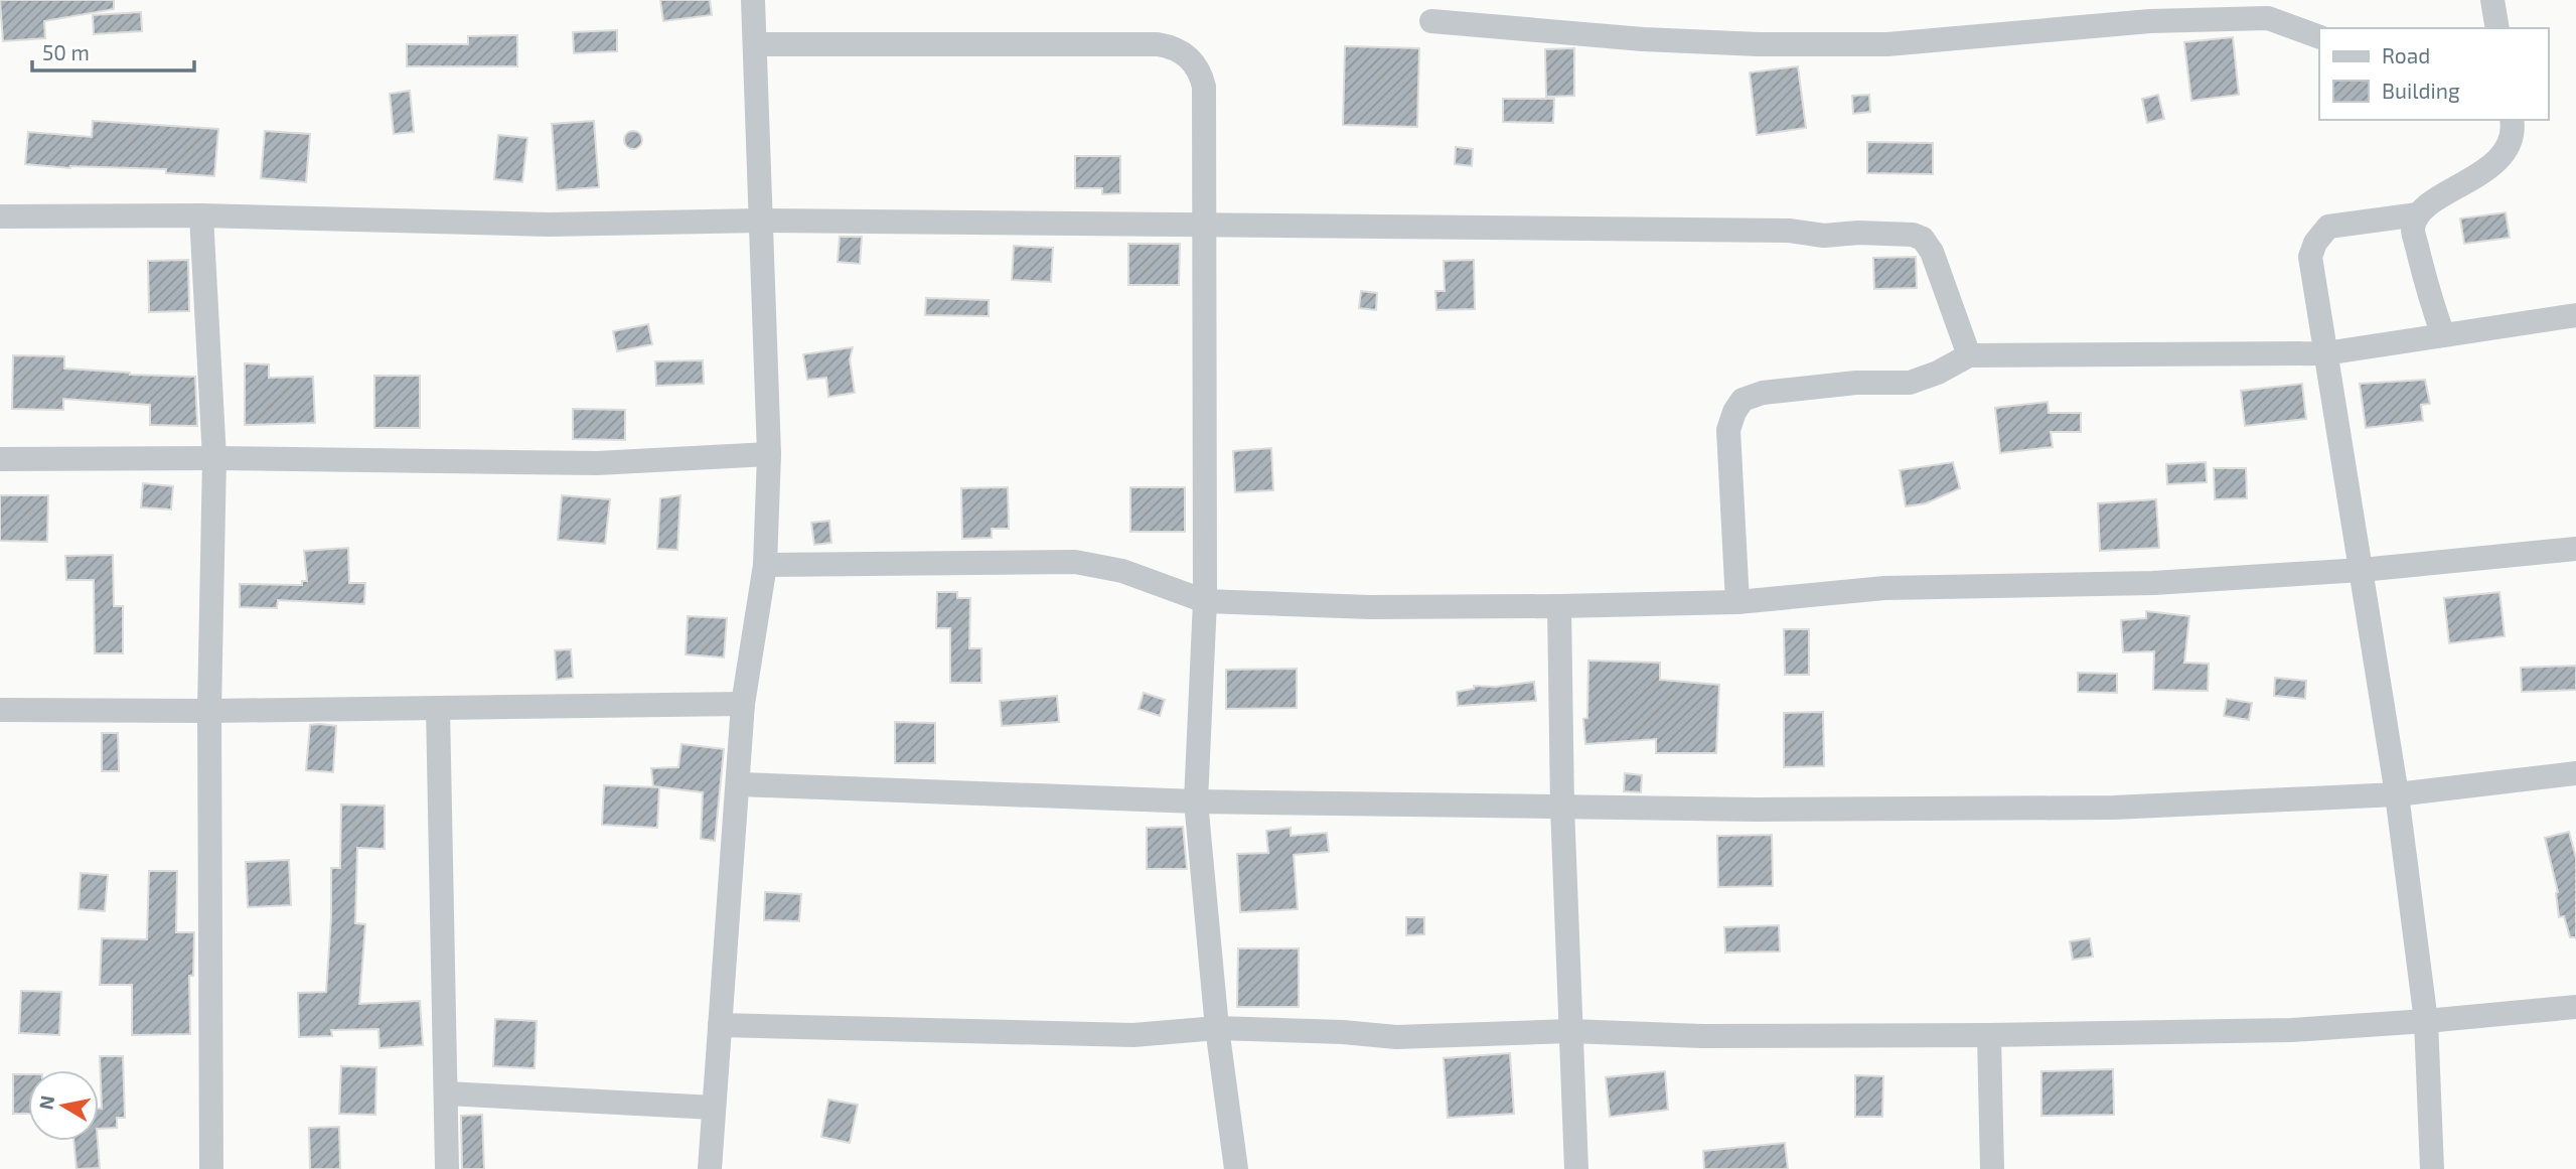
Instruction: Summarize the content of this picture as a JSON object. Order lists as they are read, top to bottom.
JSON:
{
  "legend": ["Road", "Building"],
  "scale_bar": "50 m",
  "north": "left"
}
